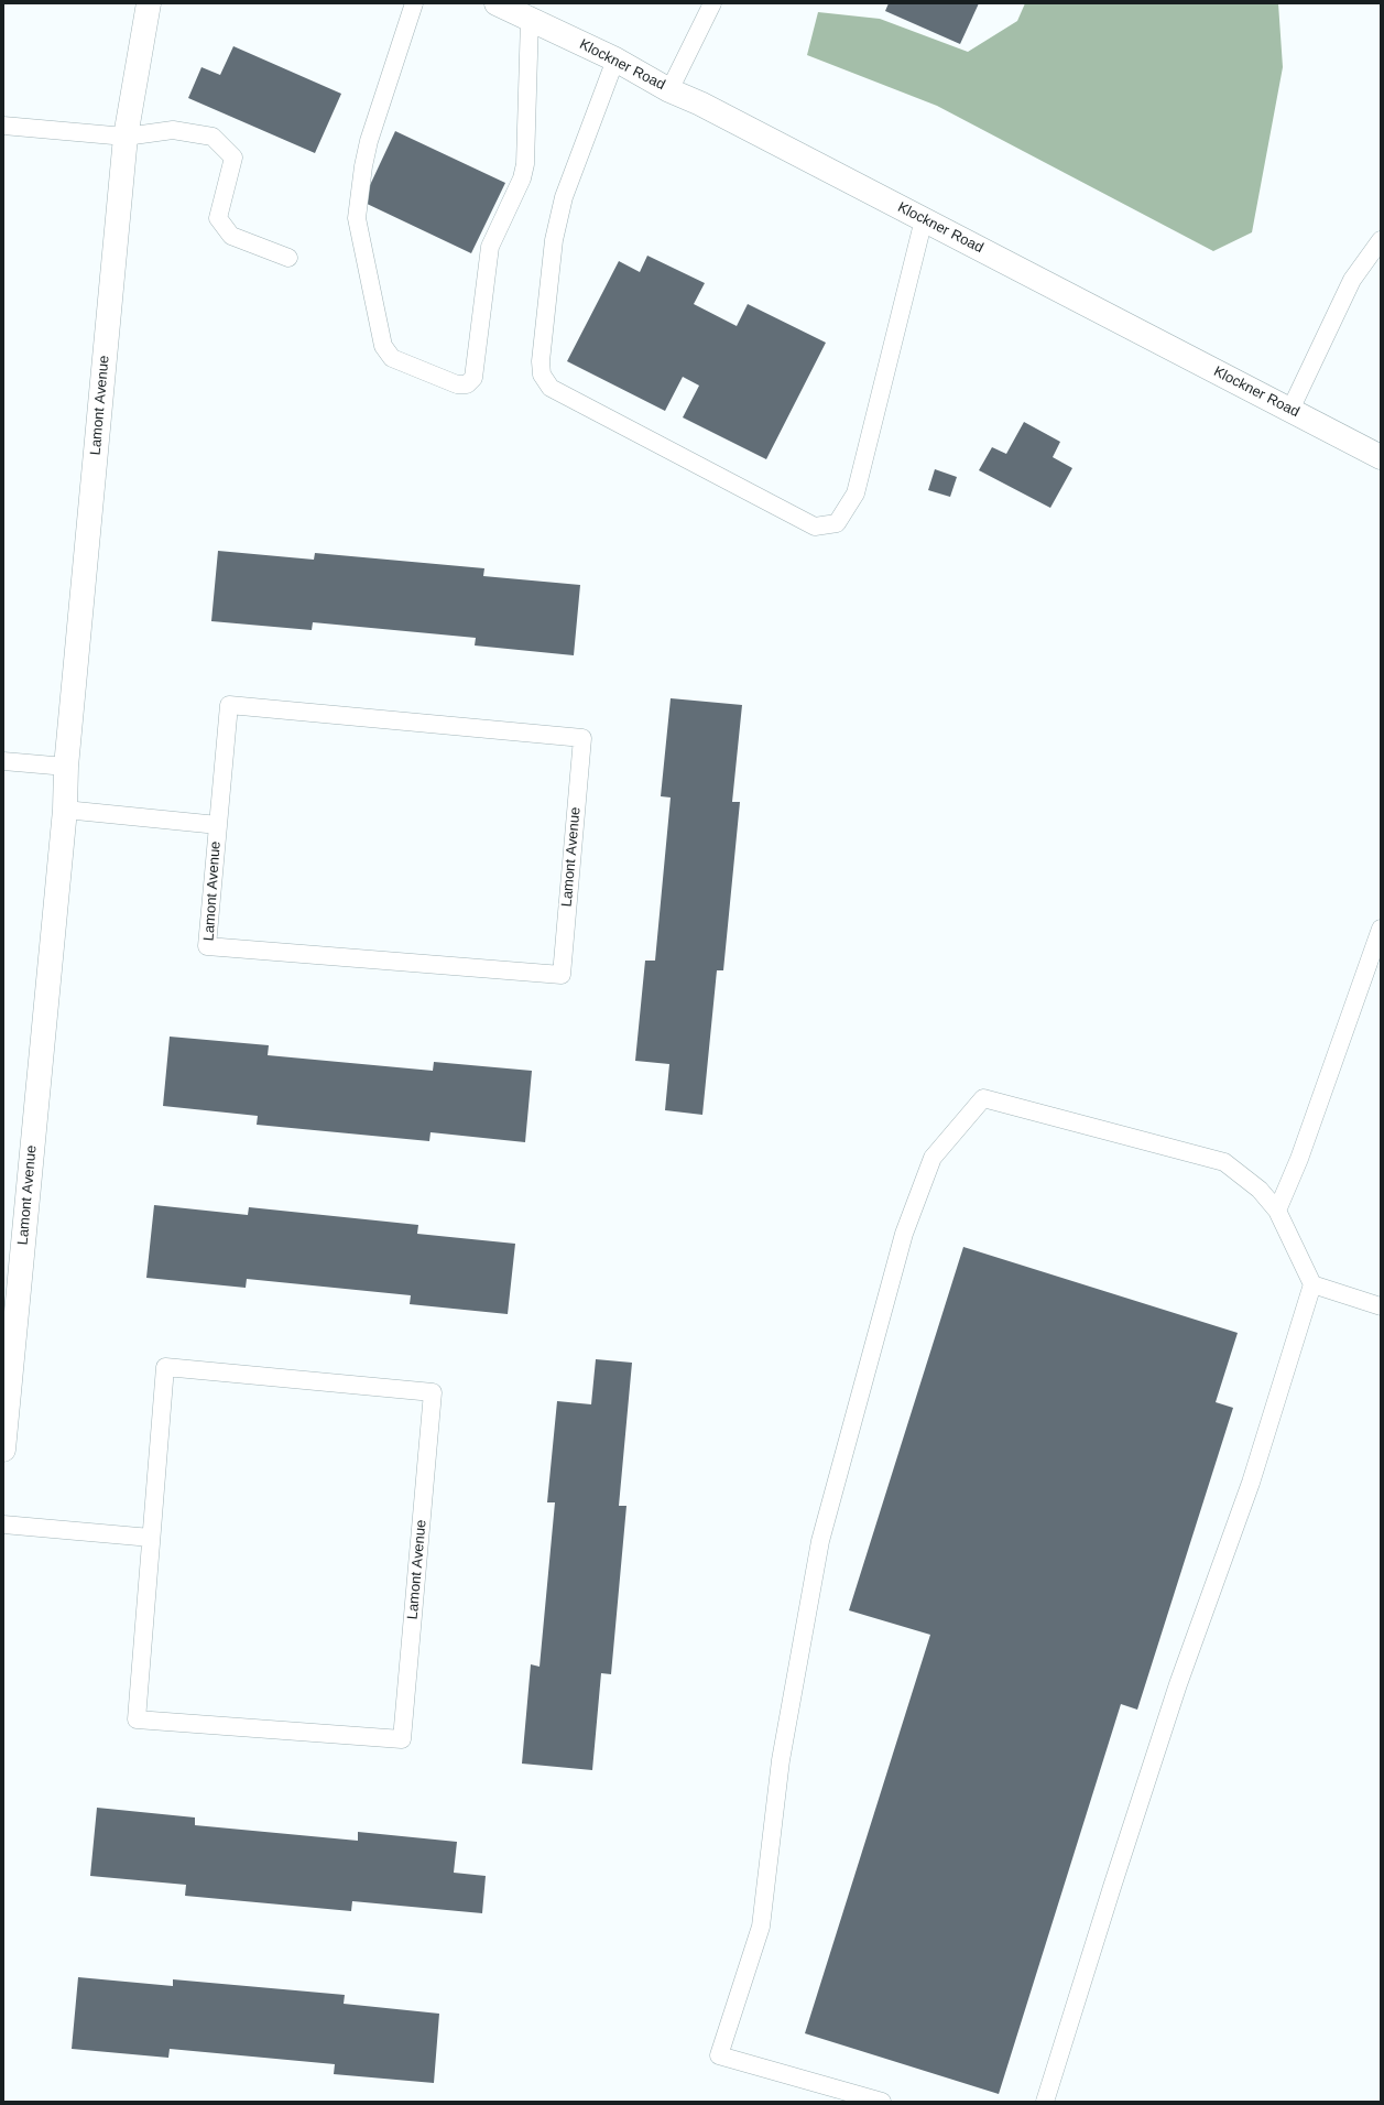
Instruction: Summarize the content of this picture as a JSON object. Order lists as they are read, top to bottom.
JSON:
{
  "streets": {
    "street": ["Klockner Road", "Lamont Avenue"]
  }
}
